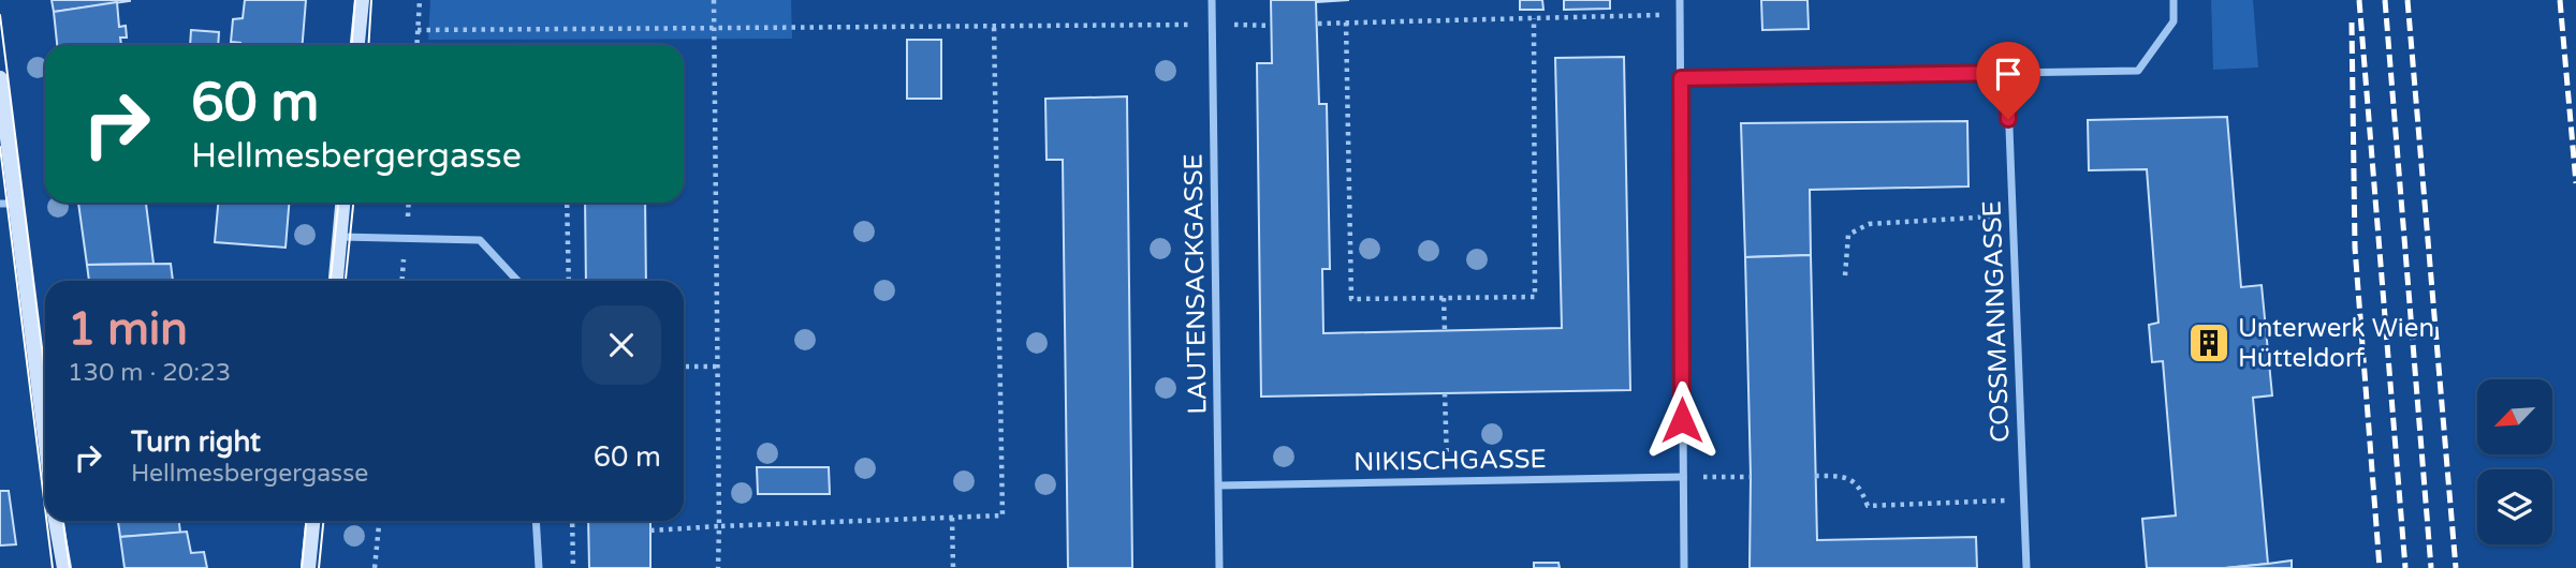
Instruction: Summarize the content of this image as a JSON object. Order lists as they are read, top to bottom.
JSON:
{
  "streets": {
    "street": ["LAUTENSACKGASSE", "COSSMANNGASSE", "NIKISCHGASSE"]
  },
  "crossings": [
    ["LAUTENSACKGASSE", "NIKISCHGASSE"]
  ],
  "places": {
    "building": ["Unterwerk Wien Hütteldorf"]
  },
  "north": "bottom left",
  "page": {
    "turn": ["60 m", "Hellmesbergergasse"],
    "heading": ["1 min", "130 m · 20:23"],
    "list": [
      {
        "name": "Turn right",
        "note": "Hellmesbergergasse",
        "value": "60 m"
      }
    ]
  }
}
